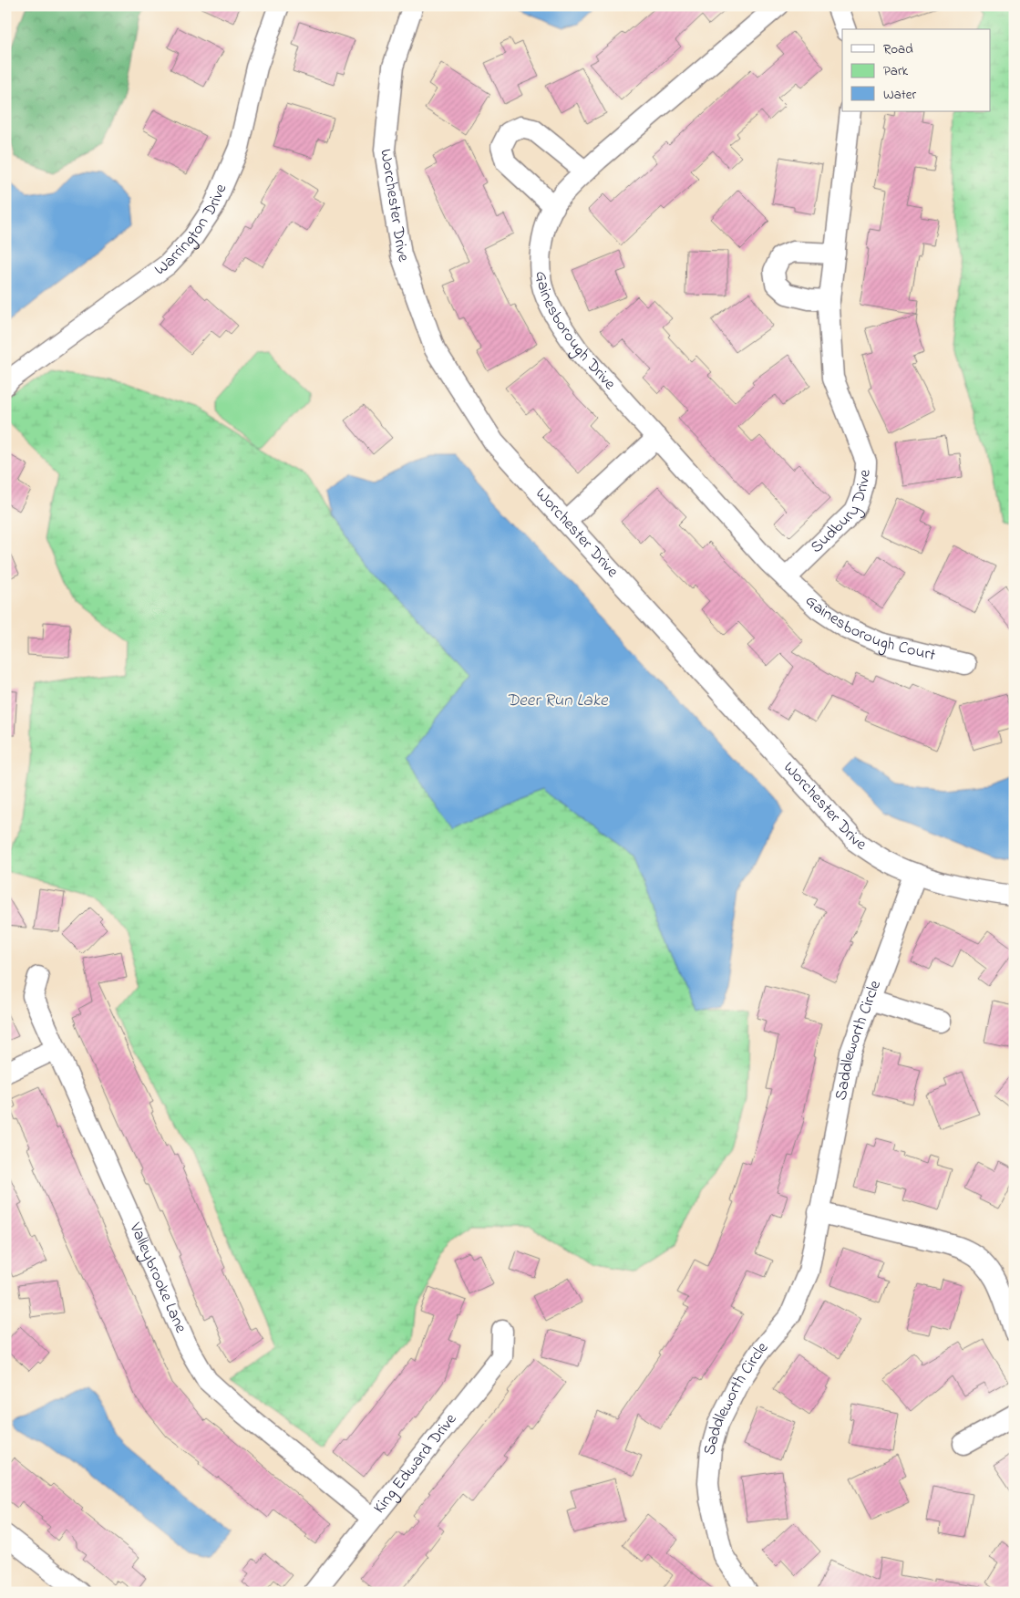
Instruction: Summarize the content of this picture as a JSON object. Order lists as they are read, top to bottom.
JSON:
{
  "streets": {
    "street": [
      "Worchester Drive",
      "Warrington Drive",
      "Gainesborough Drive",
      "Sudbury Drive",
      "Gainesborough Court",
      "Saddleworth Circle",
      "Valleybrooke Lane",
      "King Edward Drive"
    ]
  },
  "crossings": [
    ["Worchester Drive", "Saddleworth Circle"],
    ["Gainesborough Drive", "Sudbury Drive"],
    ["Gainesborough Drive", "Gainesborough Court"],
    ["Sudbury Drive", "Gainesborough Court"],
    ["Valleybrooke Lane", "King Edward Drive"]
  ],
  "water": ["Deer Run Lake"],
  "legend": ["Road", "Park", "Water"]
}
